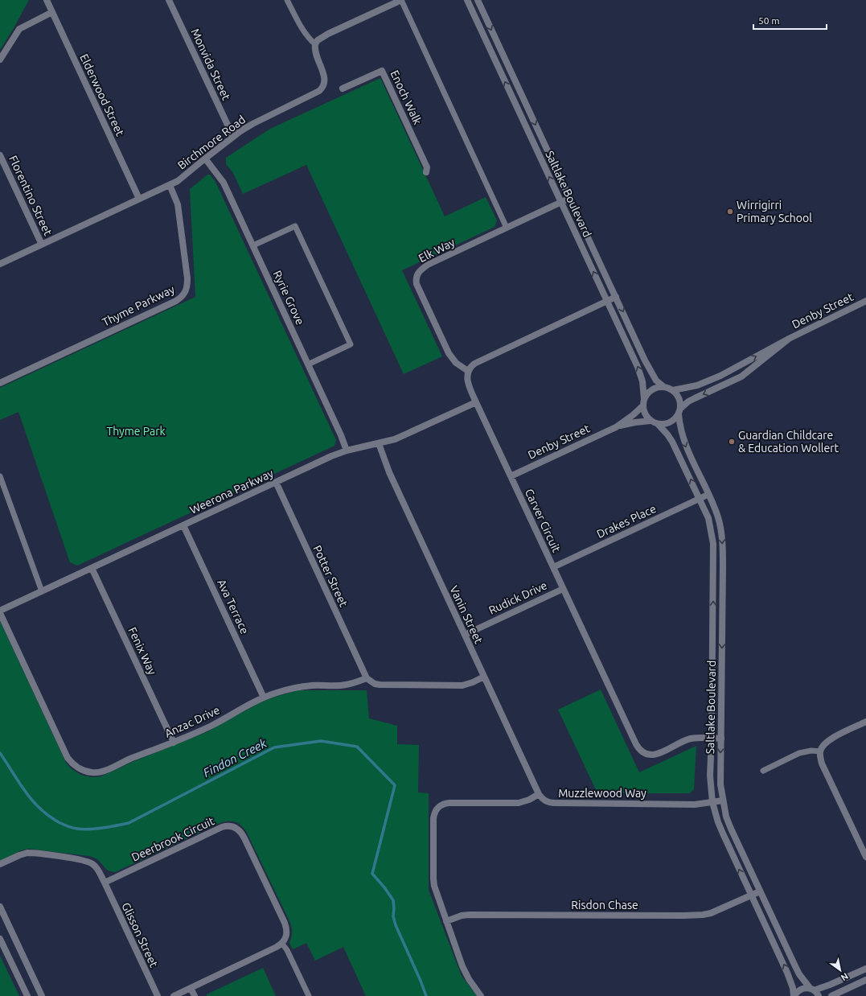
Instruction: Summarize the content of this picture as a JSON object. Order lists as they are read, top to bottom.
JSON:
{
  "streets": {
    "street": [
      "Monvida Street",
      "Elderwood Street",
      "Enoch Walk",
      "Birchmore Road",
      "Saltlake Boulevard",
      "Florentino Street",
      "Elk Way",
      "Ryrie Grove",
      "Thyme Parkway",
      "Denby Street",
      "Weerona Parkway",
      "Carver Circuit",
      "Drakes Place",
      "Potter Street",
      "Rudick Drive",
      "Ava Terrace",
      "Vanin Street",
      "Fenix Way",
      "Anzac Drive",
      "Muzzlewood Way",
      "Deerbrook Circuit",
      "Risdon Chase",
      "Glisson Street"
    ]
  },
  "crossings": [
    ["Monvida Street", "Birchmore Road"],
    ["Elderwood Street", "Birchmore Road"],
    ["Birchmore Road", "Florentino Street"],
    ["Birchmore Road", "Ryrie Grove"],
    ["Birchmore Road", "Thyme Parkway"],
    ["Saltlake Boulevard", "Elk Way"],
    ["Saltlake Boulevard", "Denby Street"],
    ["Saltlake Boulevard", "Carver Circuit"],
    ["Saltlake Boulevard", "Drakes Place"],
    ["Saltlake Boulevard", "Muzzlewood Way"],
    ["Saltlake Boulevard", "Risdon Chase"],
    ["Elk Way", "Carver Circuit"],
    ["Ryrie Grove", "Weerona Parkway"],
    ["Denby Street", "Carver Circuit"],
    ["Weerona Parkway", "Carver Circuit"],
    ["Weerona Parkway", "Potter Street"],
    ["Weerona Parkway", "Ava Terrace"],
    ["Weerona Parkway", "Vanin Street"],
    ["Weerona Parkway", "Fenix Way"],
    ["Weerona Parkway", "Anzac Drive"],
    ["Carver Circuit", "Drakes Place"],
    ["Carver Circuit", "Rudick Drive"],
    ["Potter Street", "Anzac Drive"],
    ["Rudick Drive", "Vanin Street"],
    ["Ava Terrace", "Anzac Drive"],
    ["Vanin Street", "Muzzlewood Way"],
    ["Fenix Way", "Anzac Drive"],
    ["Deerbrook Circuit", "Glisson Street"]
  ],
  "water": ["Findon Creek"],
  "parks": ["Thyme Park"],
  "places": ["Wirrigirri Primary School", "Guardian Childcare & Education Wollert"],
  "scale_bar": "50 m",
  "north": "bottom right"
}
